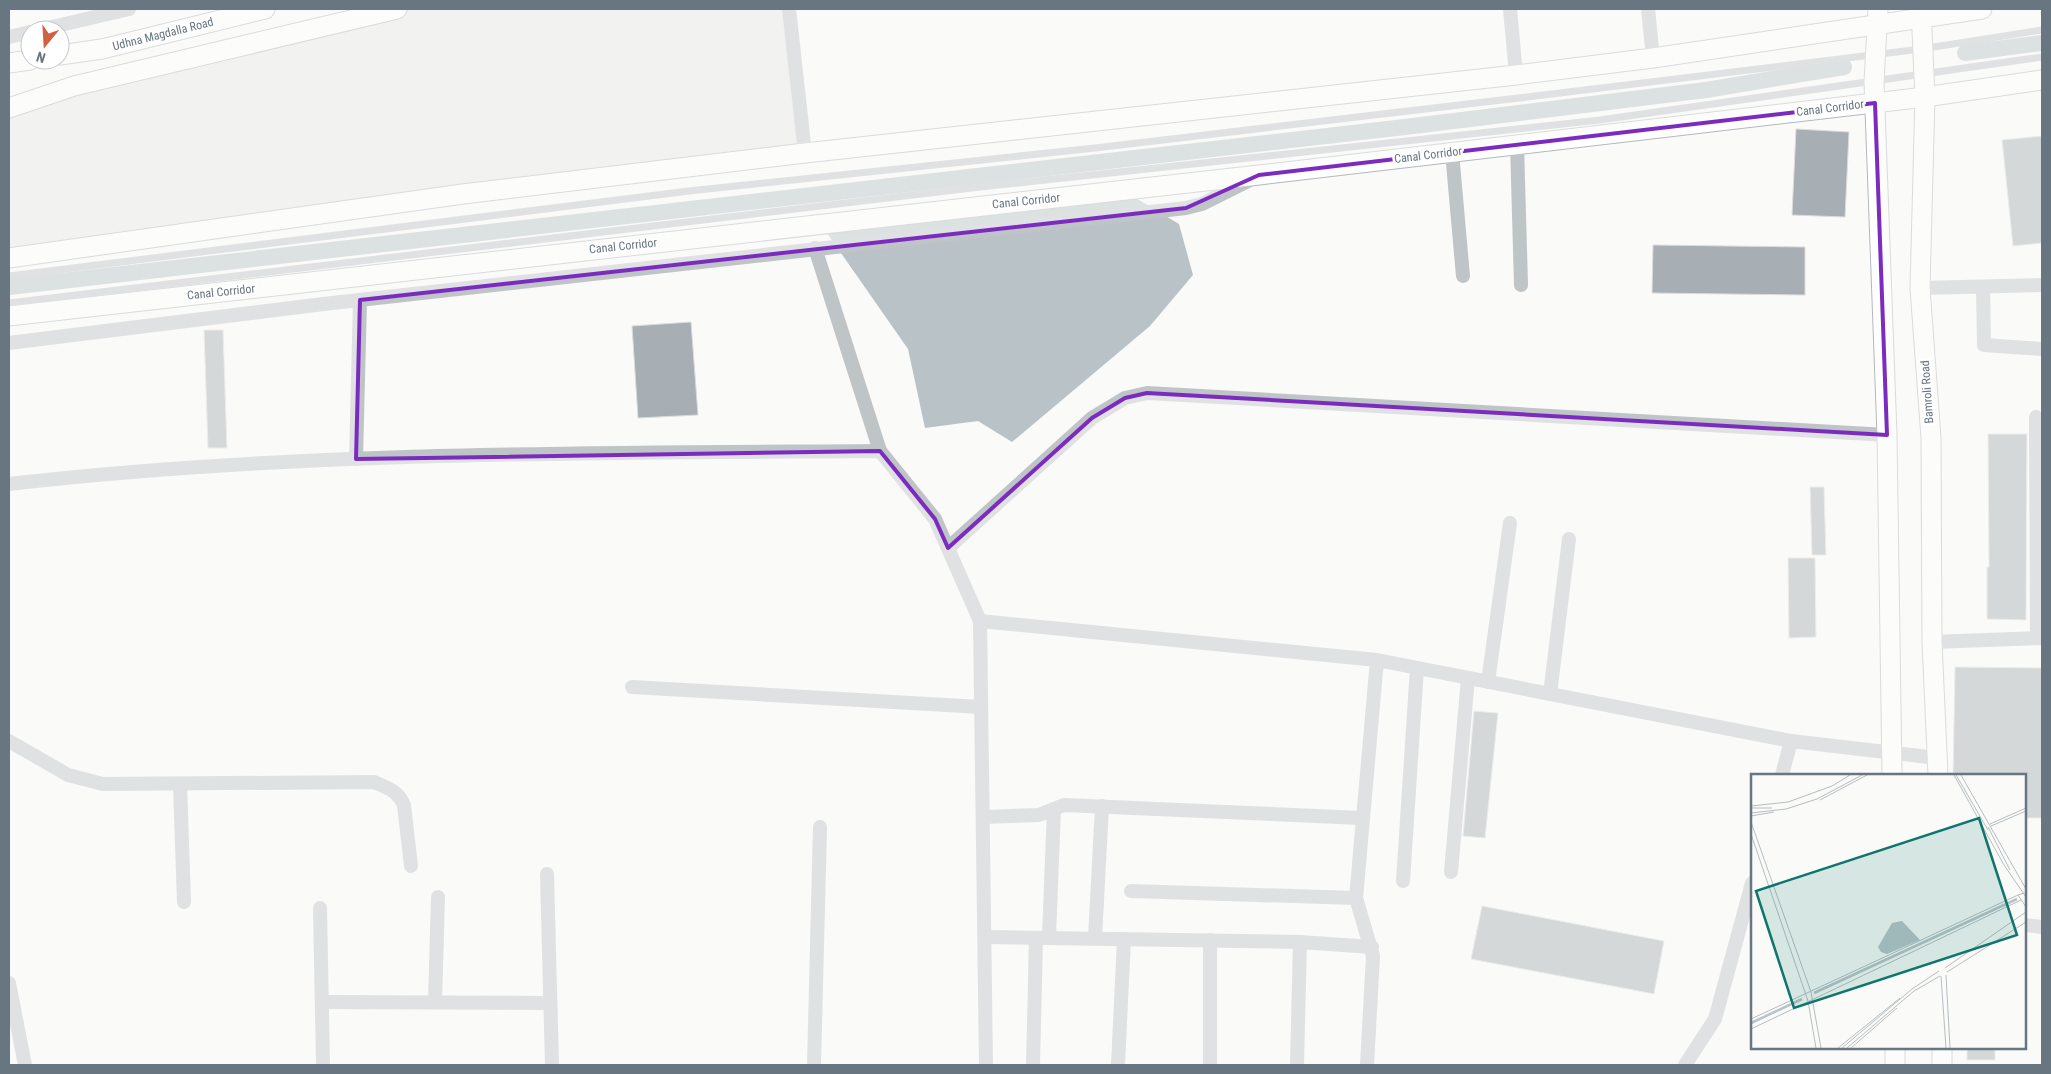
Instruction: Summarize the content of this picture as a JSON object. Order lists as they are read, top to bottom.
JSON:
{
  "streets": {
    "street": ["Udhna Magdalla Road", "Canal Corridor", "Bamroli Road"]
  },
  "crossings": [
    ["Canal Corridor", "Bamroli Road"]
  ],
  "north": "bottom"
}
